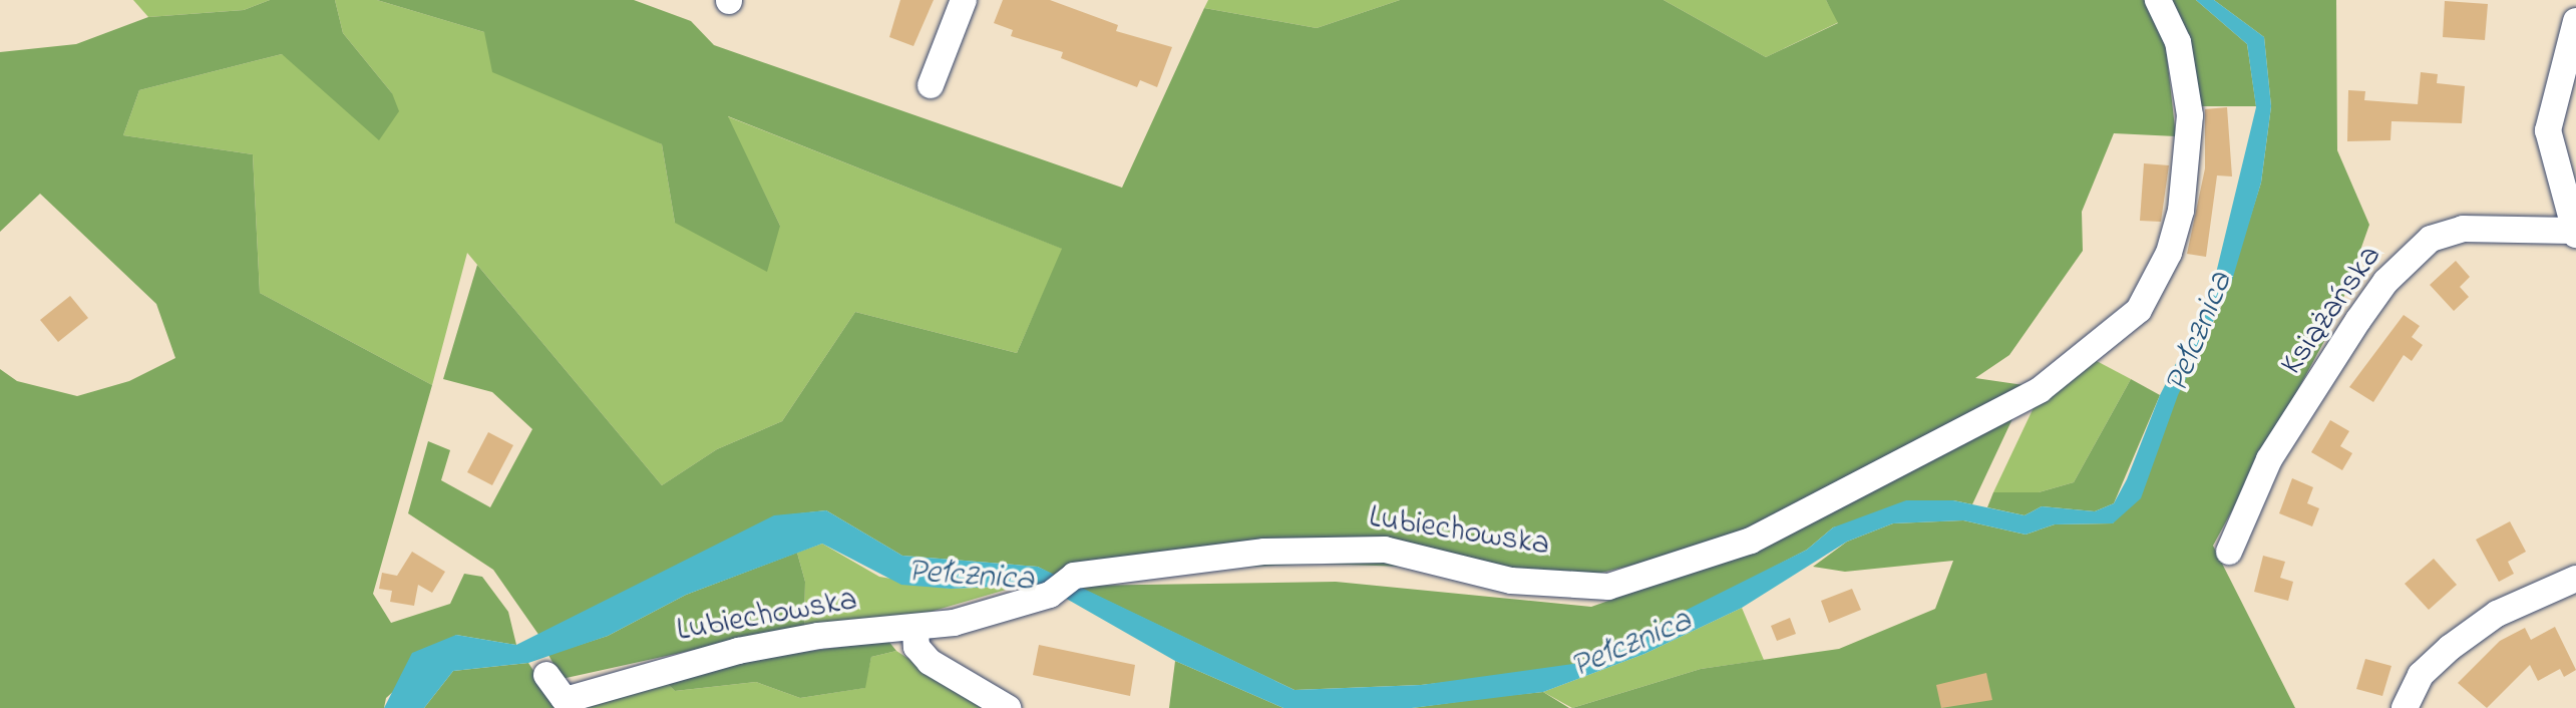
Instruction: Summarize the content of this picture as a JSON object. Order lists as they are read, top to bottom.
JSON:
{
  "streets": {
    "street": ["Książańska", "Lubiechowska"]
  },
  "water": ["Pełcznica"]
}
